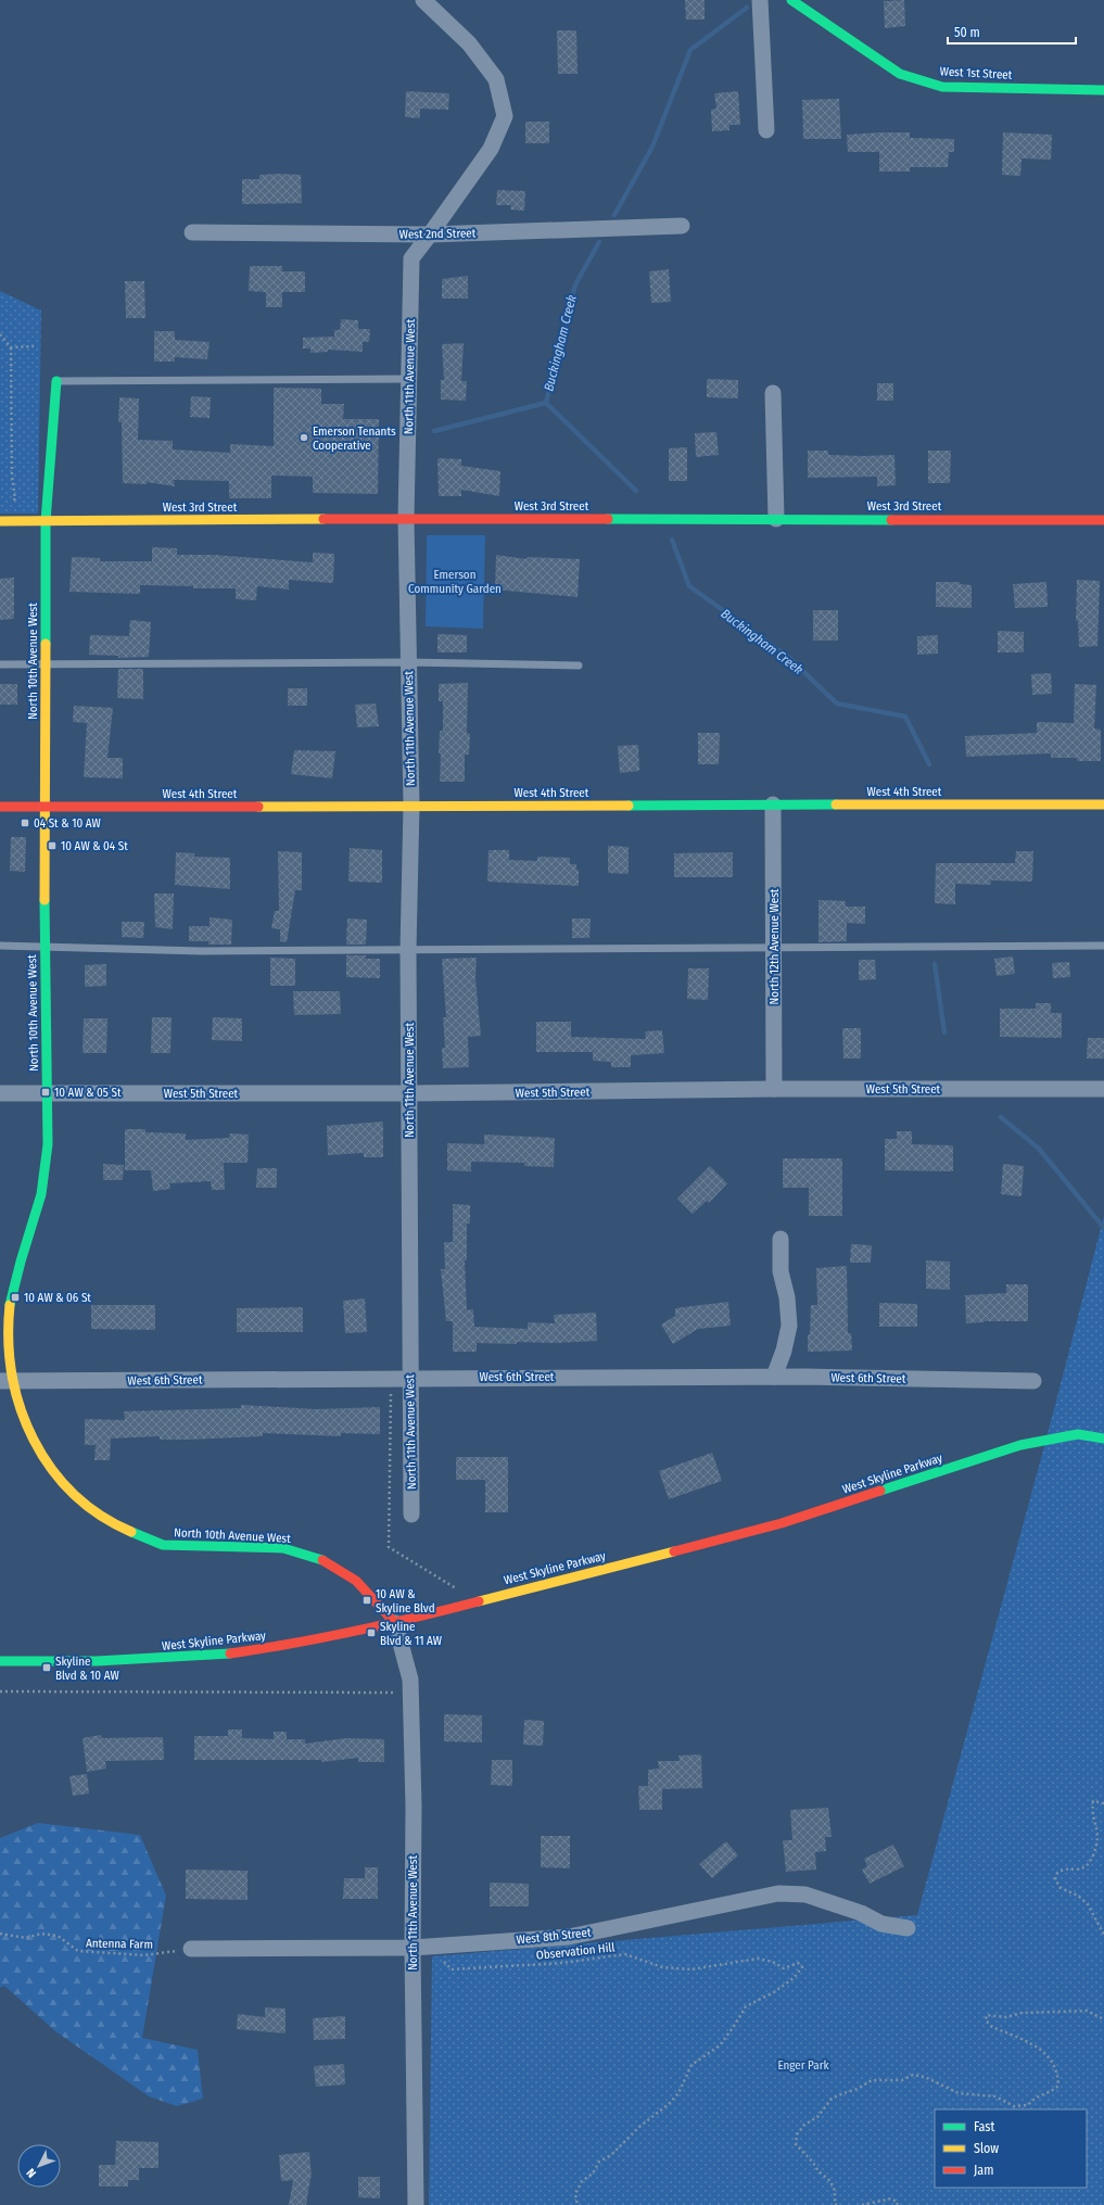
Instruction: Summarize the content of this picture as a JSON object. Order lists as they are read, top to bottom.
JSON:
{
  "streets": {
    "street": [
      "West 1st Street",
      "West 2nd Street",
      "North 11th Avenue West",
      "West 3rd Street",
      "North 10th Avenue West",
      "West 4th Street",
      "North 12th Avenue West",
      "West 5th Street",
      "West 6th Street",
      "West Skyline Parkway",
      "West 8th Street"
    ],
    "path": ["Antenna Farm", "Observation Hill"]
  },
  "crossings": [
    ["West 2nd Street", "North 11th Avenue West"],
    ["North 11th Avenue West", "West 3rd Street"],
    ["North 11th Avenue West", "North 10th Avenue West"],
    ["North 11th Avenue West", "West 4th Street"],
    ["North 11th Avenue West", "West 5th Street"],
    ["North 11th Avenue West", "West 6th Street"],
    ["North 11th Avenue West", "West Skyline Parkway"],
    ["North 11th Avenue West", "West 8th Street"],
    ["North 11th Avenue West", "Observation Hill"],
    ["West 3rd Street", "North 10th Avenue West"],
    ["North 10th Avenue West", "West 4th Street"],
    ["North 10th Avenue West", "West 5th Street"],
    ["North 10th Avenue West", "West 6th Street"],
    ["North 10th Avenue West", "West Skyline Parkway"],
    ["West 4th Street", "North 12th Avenue West"],
    ["North 12th Avenue West", "West 5th Street"],
    ["West 8th Street", "Antenna Farm"],
    ["West 8th Street", "Observation Hill"]
  ],
  "water": ["Buckingham Creek"],
  "parks": ["Emerson Community Garden", "Enger Park"],
  "places": {
    "other": ["Emerson Tenants Cooperative"],
    "transit": [
      "04 St & 10 AW",
      "10 AW & 04 St",
      "10 AW & 05 St",
      "10 AW & 06 St",
      "10 AW & Skyline Blvd",
      "Skyline Blvd & 11 AW",
      "Skyline Blvd & 10 AW"
    ]
  },
  "legend": ["Fast", "Slow", "Jam"],
  "scale_bar": "50 m",
  "north": "bottom left"
}
